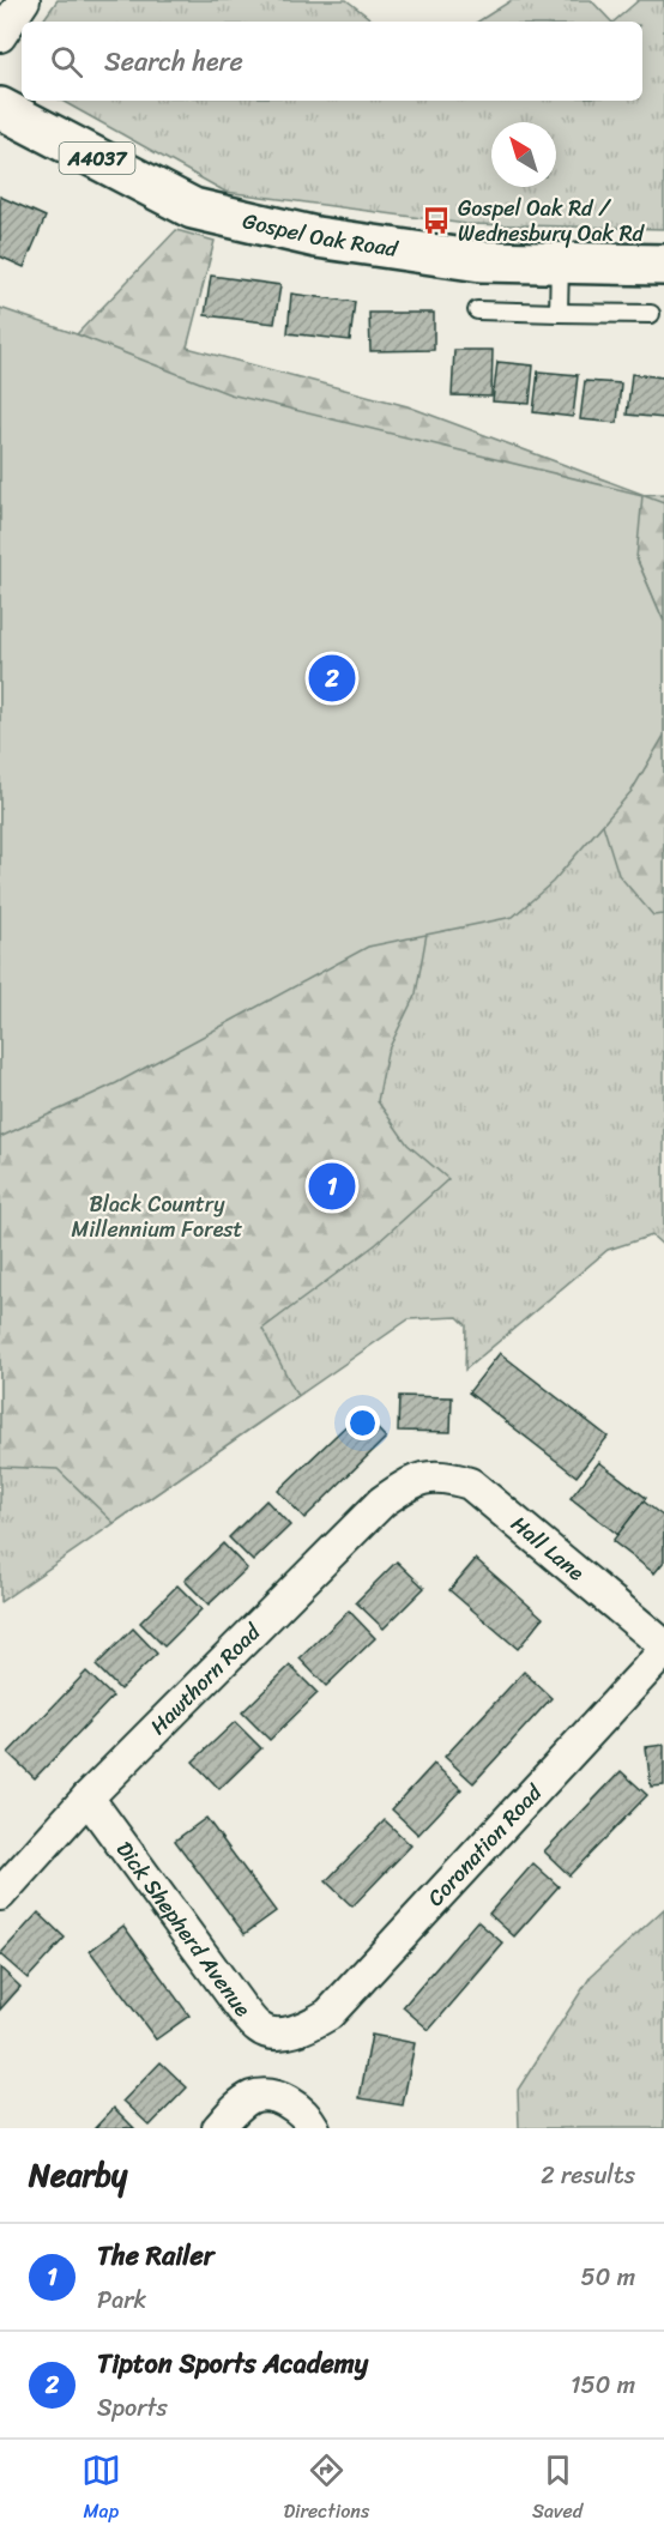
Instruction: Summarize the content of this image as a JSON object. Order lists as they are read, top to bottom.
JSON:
{
  "streets": {
    "main road": ["A4037", "Gospel Oak Road"],
    "street": [
      "Hall Lane",
      "Hawthorn Road",
      "Coronation Road",
      "Dick Shepherd Avenue"
    ]
  },
  "crossings": [
    ["Hall Lane", "Hawthorn Road"],
    ["Hawthorn Road", "Dick Shepherd Avenue"],
    ["Coronation Road", "Dick Shepherd Avenue"]
  ],
  "parks": ["Black Country Millennium Forest"],
  "places": {
    "bus stop": ["Gospel Oak Rd / Wednesbury Oak Rd"]
  },
  "north": "top left",
  "page": {
    "search": "Search here",
    "pins": ["2", "1"],
    "heading": ["Nearby", "2 results"],
    "list": [
      {
        "mark": "1",
        "name": "The Railer",
        "note": "Park",
        "value": "50 m"
      },
      {
        "mark": "2",
        "name": "Tipton Sports Academy",
        "note": "Sports",
        "value": "150 m"
      }
    ],
    "nav": ["Map", "Directions", "Saved"]
  }
}
